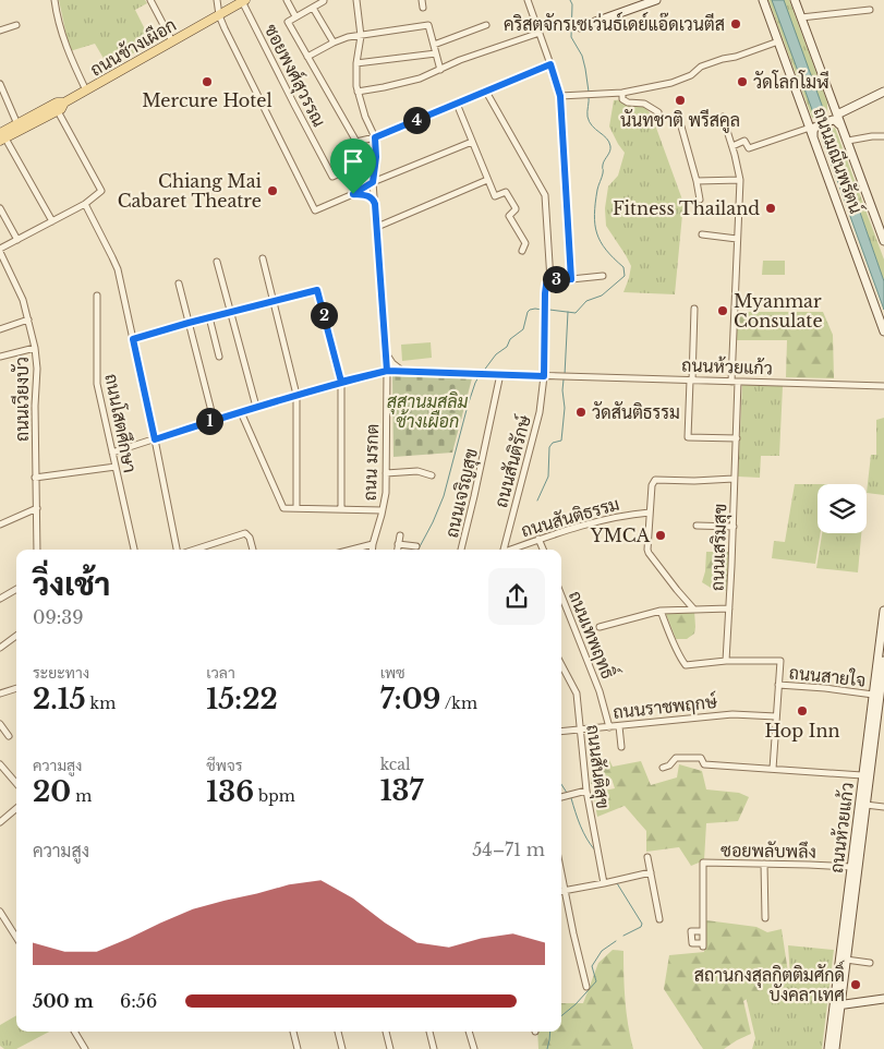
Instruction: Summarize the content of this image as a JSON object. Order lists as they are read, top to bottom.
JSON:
{
  "streets": {
    "main road": ["ถนนช้างเผือก", "ถนนมณีนพรัตน์", "ถนนห้วยแก้ว"],
    "street": [
      "ซอยพงศ์สุวรรณ",
      "ถนนเวียงบัว",
      "ถนนโสตศึกษา",
      "ถนนสันติรักษ์",
      "ถนน มรกต",
      "ถนนเจริญสุข",
      "ถนนสันติธรรม",
      "ถนนเสริมสุข",
      "ถนนเทพฤทธิ์",
      "ถนนสายใจ",
      "ถนนราชพฤกษ์",
      "ถนนสันติสุข",
      "ซอยพลับพลึง"
    ]
  },
  "crossings": [
    ["ถนนช้างเผือก", "ซอยพงศ์สุวรรณ"],
    ["ซอยพงศ์สุวรรณ", "ถนน มรกต"],
    ["ถนนห้วยแก้ว", "ถนนโสตศึกษา"],
    ["ถนนห้วยแก้ว", "ถนนสันติรักษ์"],
    ["ถนนห้วยแก้ว", "ถนน มรกต"],
    ["ถนนห้วยแก้ว", "ถนนเจริญสุข"],
    ["ถนนห้วยแก้ว", "ถนนเสริมสุข"],
    ["ถนนห้วยแก้ว", "ถนนสายใจ"],
    ["ถนนห้วยแก้ว", "ซอยพลับพลึง"],
    ["ถนนเทพฤทธิ์", "ถนนราชพฤกษ์"],
    ["ถนนราชพฤกษ์", "ถนนสันติสุข"]
  ],
  "parks": ["สุสานมุสลิม ช้างเผือก"],
  "places": [
    "คริสตจักรเซเว่นธ์เดย์แอ๊ดเวนตีส",
    "Mercure Hotel",
    "วัดโลกโมฬี",
    "นันทชาติ พรีสคูล",
    "Chiang Mai Cabaret Theatre",
    "Fitness Thailand",
    "Myanmar Consulate",
    "วัดสันติธรรม",
    "YMCA",
    "Hop Inn",
    "สถานกงสุลกิตติมศักดิ์ บังคลาเทศ"
  ],
  "page": {
    "pins": [
      "4",
      "3",
      "2",
      "1"
    ],
    "heading": ["วิ่งเช้า", "09:39"],
    "stats": [
      ["ระยะทาง", "2.15 km"],
      ["เวลา", "15:22"],
      ["เพซ", "7:09 /km"],
      ["ความสูง", "20 m"],
      ["ชีพจร", "136 bpm"],
      ["kcal", "137"]
    ],
    "chart": ["ความสูง", "54–71 m"],
    "list": [
      {
        "name": "500 m",
        "note": "6:56"
      }
    ]
  }
}
